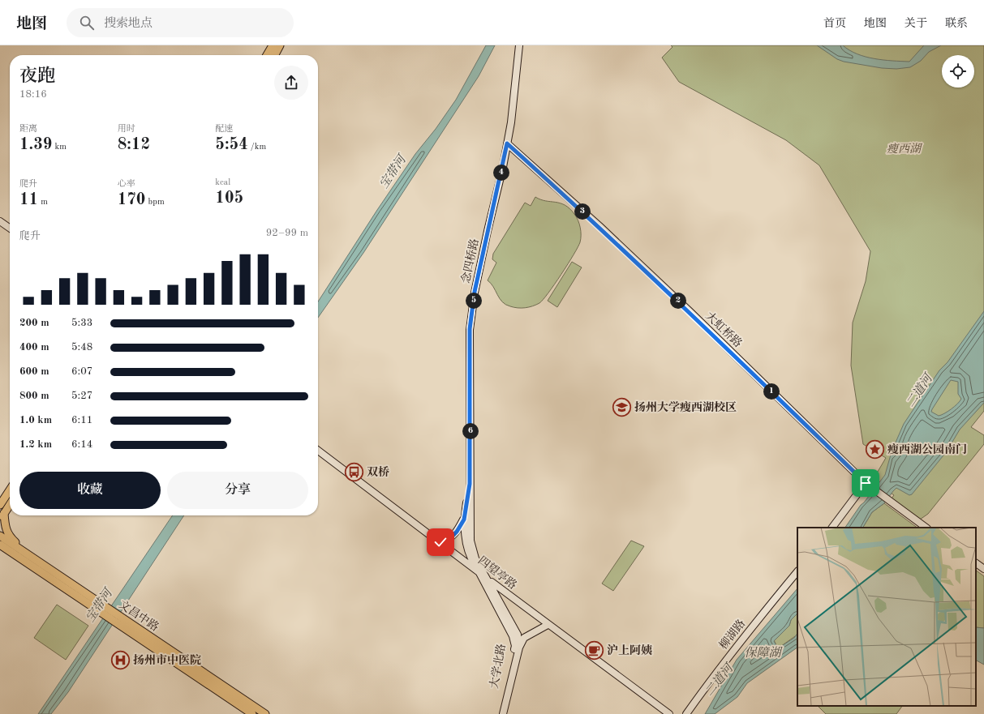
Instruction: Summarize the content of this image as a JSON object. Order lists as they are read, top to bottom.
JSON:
{
  "streets": {
    "main road": ["文昌中路"],
    "street": [
      "念四桥路",
      "大虹桥路",
      "四望亭路",
      "柳湖路",
      "大学北路"
    ]
  },
  "crossings": [
    ["念四桥路", "大虹桥路"],
    ["念四桥路", "四望亭路"],
    ["念四桥路", "大学北路"],
    ["四望亭路", "大学北路"]
  ],
  "water": ["宝带河", "二道河", "保障湖"],
  "parks": ["瘦西湖"],
  "places": {
    "school or university": ["扬州大学瘦西湖校区"],
    "place": ["瘦西湖公园南门"],
    "bus stop": ["双桥"],
    "cafe": ["沪上阿姨"],
    "hospital": ["扬州市中医院"]
  },
  "page": {
    "header": "地图",
    "search": "搜索地点",
    "nav": [
      "首页",
      "地图",
      "关于",
      "联系"
    ],
    "heading": ["夜跑", "18:16"],
    "stats": [
      ["距离", "1.39 km"],
      ["用时", "8:12"],
      ["配速", "5:54 /km"],
      ["爬升", "11 m"],
      ["心率", "170 bpm"],
      ["kcal", "105"]
    ],
    "pins": [
      "4",
      "3",
      "2",
      "5",
      "1",
      "6"
    ],
    "chart": ["爬升", "92–99 m"],
    "list": [
      {
        "name": "200 m",
        "note": "5:33"
      },
      {
        "name": "400 m",
        "note": "5:48"
      },
      {
        "name": "600 m",
        "note": "6:07"
      },
      {
        "name": "800 m",
        "note": "5:27"
      },
      {
        "name": "1.0 km",
        "note": "6:11"
      },
      {
        "name": "1.2 km",
        "note": "6:14"
      }
    ],
    "buttons": ["收藏", "分享"]
  }
}
